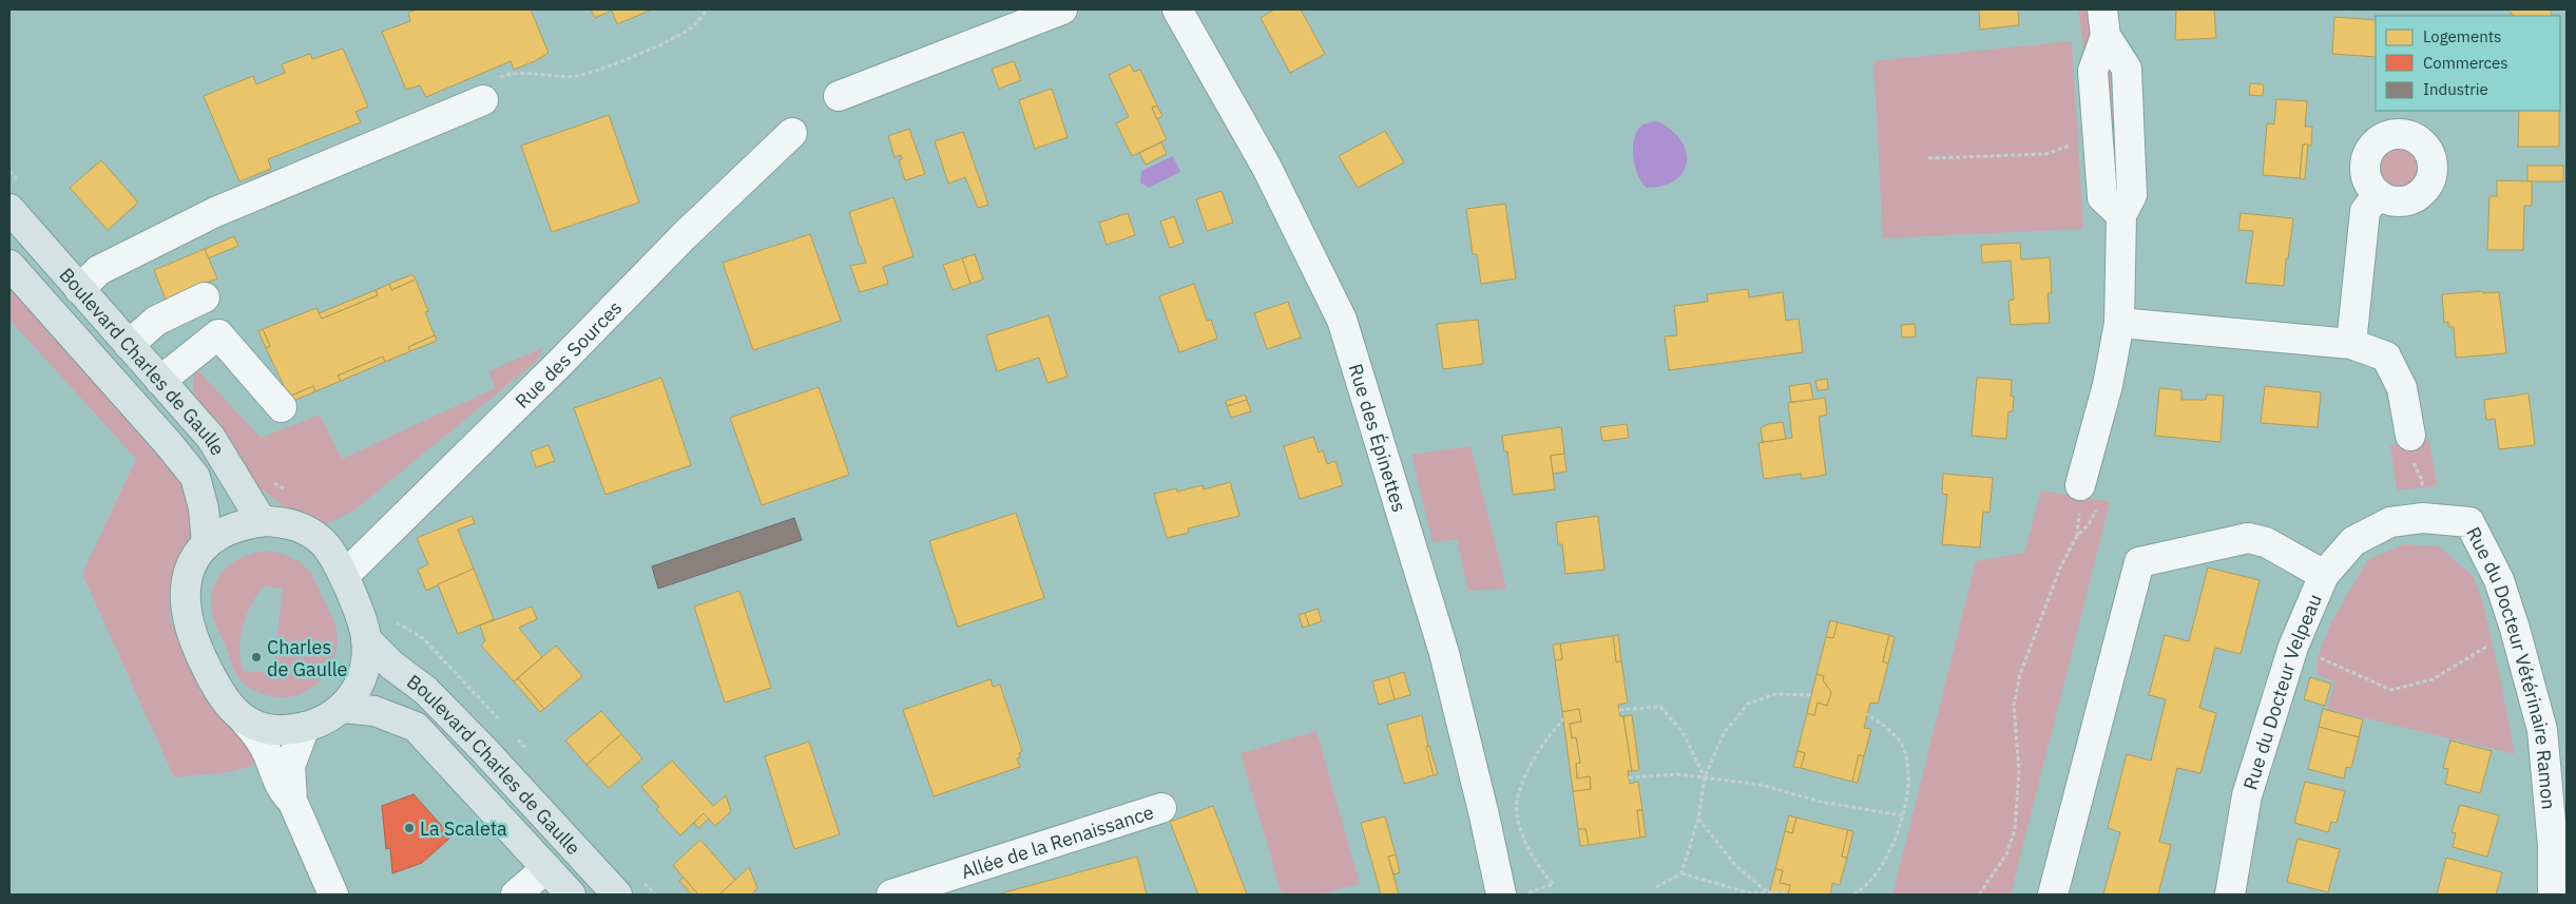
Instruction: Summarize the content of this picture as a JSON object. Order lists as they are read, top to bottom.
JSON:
{
  "streets": {
    "main road": ["Boulevard Charles de Gaulle"],
    "street": [
      "Rue des Sources",
      "Rue des Épinettes",
      "Rue du Docteur Vétérinaire Ramon",
      "Rue du Docteur Velpeau",
      "Allée de la Renaissance"
    ]
  },
  "crossings": [
    ["Rue du Docteur Vétérinaire Ramon", "Rue du Docteur Velpeau"]
  ],
  "places": ["Charles de Gaulle", "La Scaleta"],
  "legend": ["Logements", "Commerces", "Industrie"]
}
